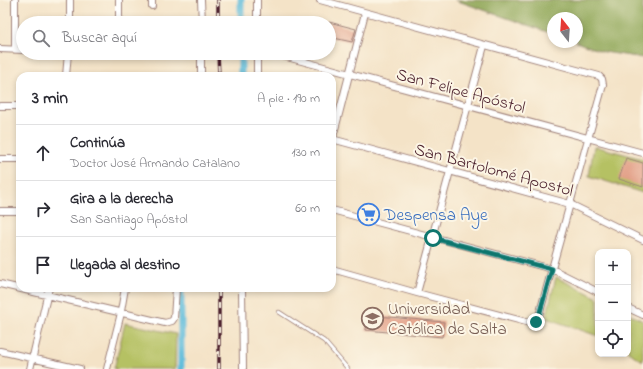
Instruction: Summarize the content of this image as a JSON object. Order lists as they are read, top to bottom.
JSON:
{
  "streets": {
    "street": ["San Felipe Apóstol", "San Bartolomé Apostol"]
  },
  "places": {
    "supermarket": ["Despensa Aye"],
    "school or university": ["Universidad Católica de Salta"]
  },
  "north": "top",
  "page": {
    "search": "Buscar aquí",
    "heading": ["3 min", "A pie · 190 m"],
    "list": [
      ["Continúa", "Doctor José Armando Catalano", "130 m"],
      ["Gira a la derecha", "San Santiago Apóstol", "60 m"],
      "Llegada al destino"
    ],
    "map_buttons": ["+", "−"]
  }
}
